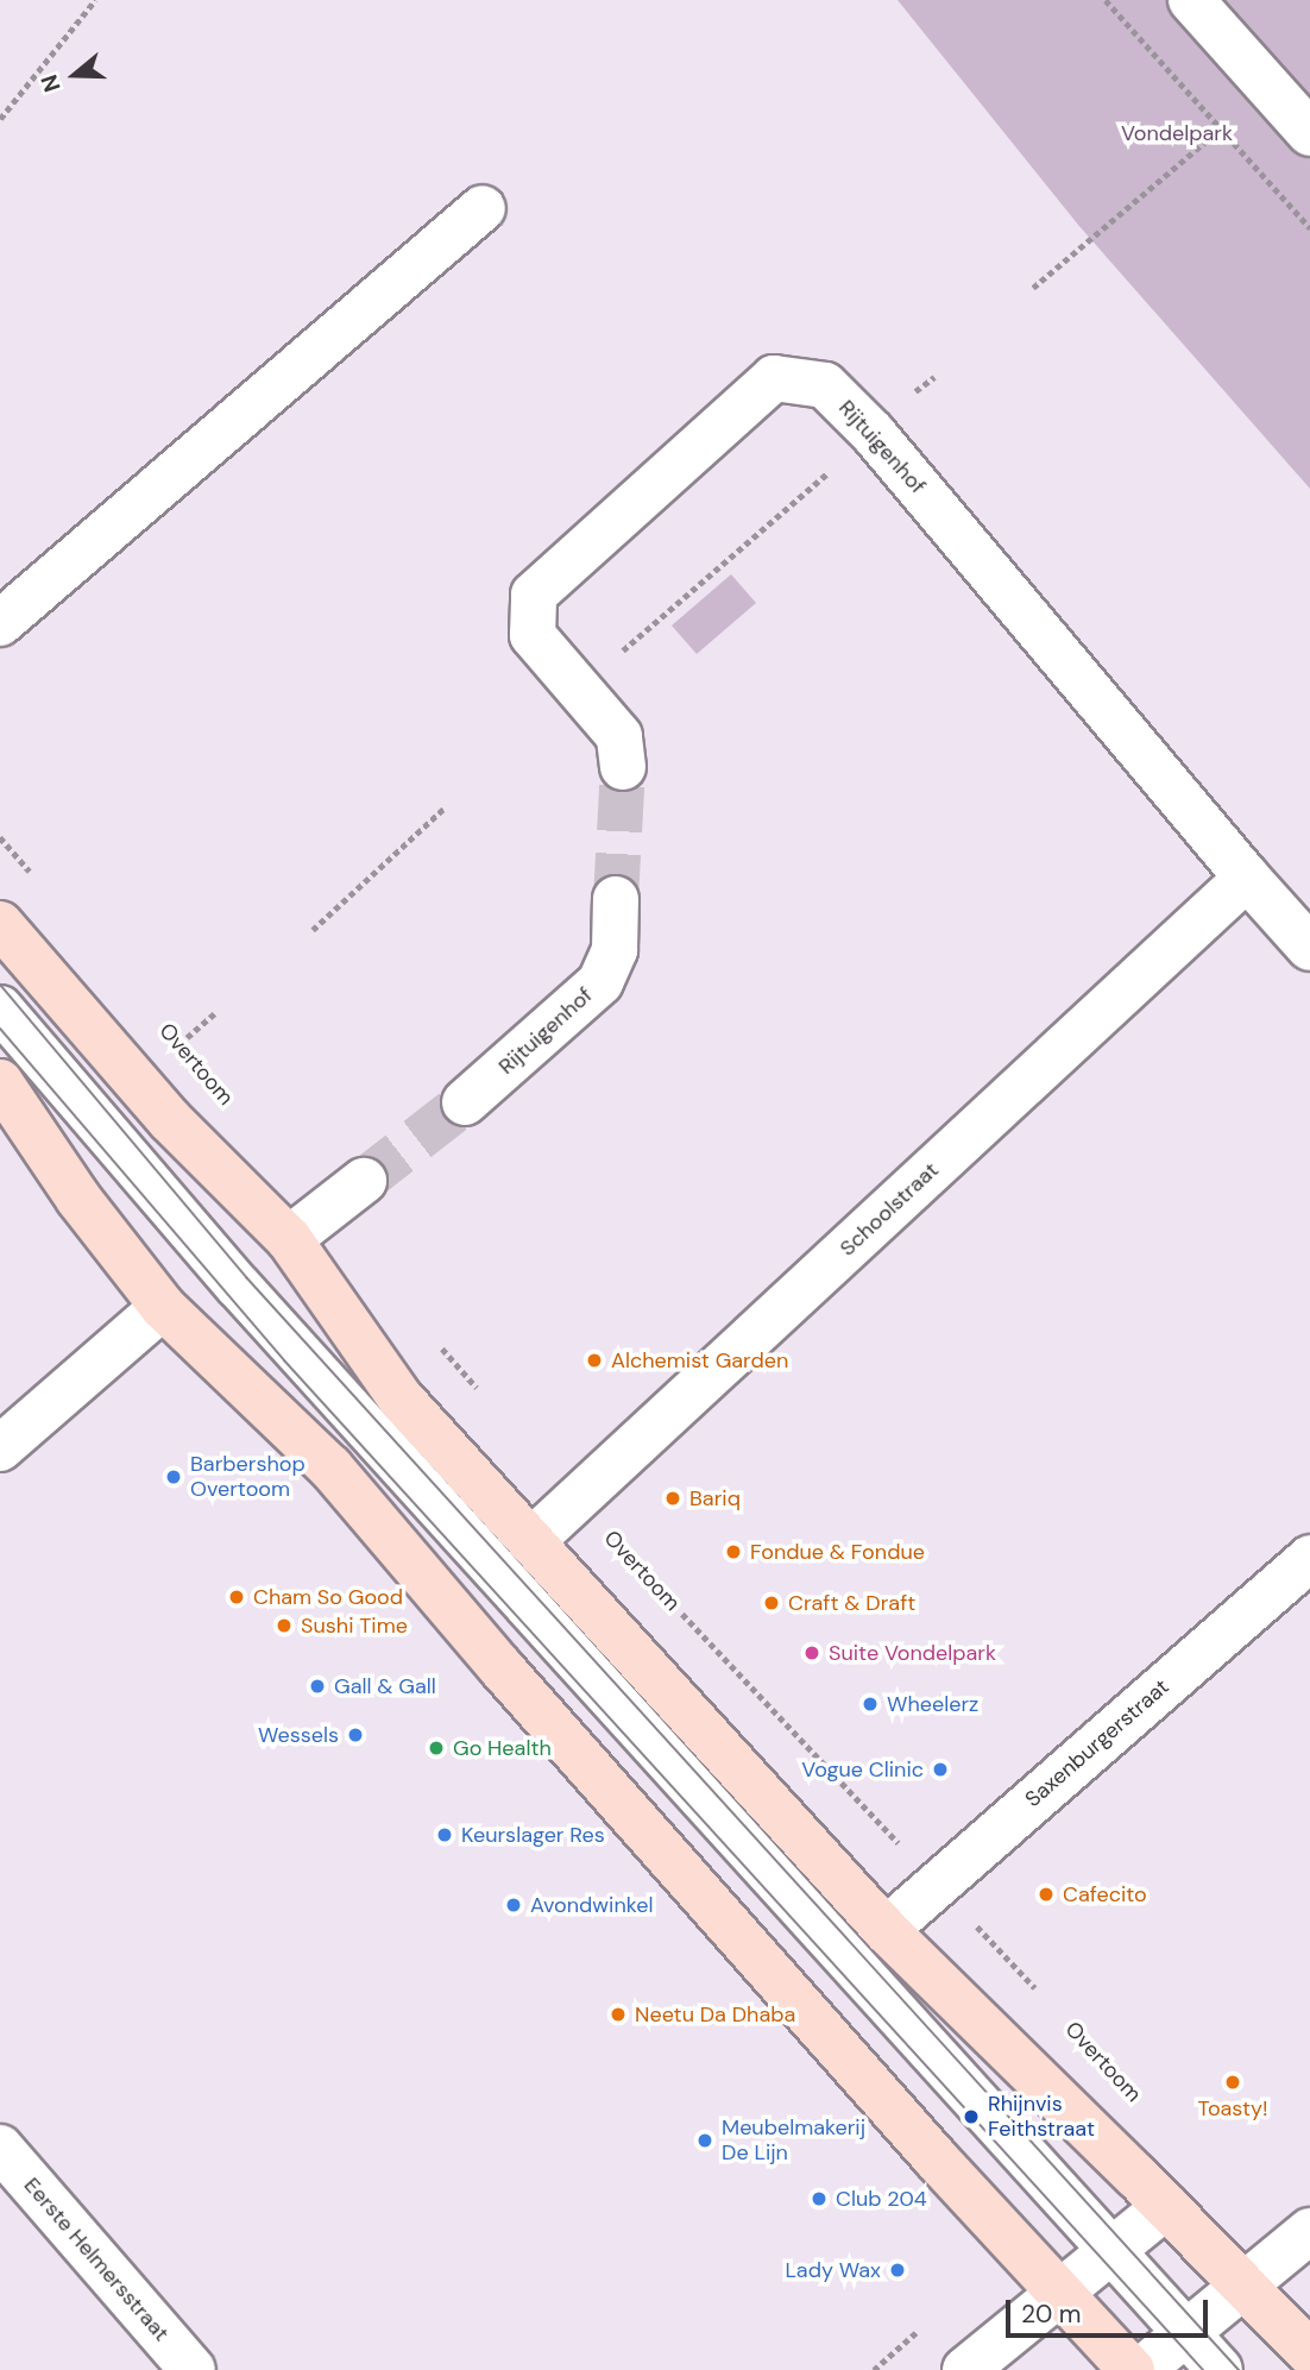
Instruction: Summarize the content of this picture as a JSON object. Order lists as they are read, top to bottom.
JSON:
{
  "streets": {
    "street": [
      "Rijtuigenhof",
      "Schoolstraat",
      "Saxenburgerstraat",
      "Eerste Helmersstraat"
    ],
    "path": ["Overtoom"]
  },
  "crossings": [
    ["Rijtuigenhof", "Schoolstraat"],
    ["Overtoom", "Saxenburgerstraat"]
  ],
  "parks": ["Vondelpark"],
  "places": [
    "Alchemist Garden",
    "Barbershop Overtoom",
    "Bariq",
    "Fondue & Fondue",
    "Cham So Good",
    "Craft & Draft",
    "Sushi Time",
    "Suite Vondelpark",
    "Gall & Gall",
    "Wheelerz",
    "Wessels",
    "Go Health",
    "Vogue Clinic",
    "Keurslager Res",
    "Cafecito",
    "Avondwinkel",
    "Neetu Da Dhaba",
    "Toasty!",
    "Rhijnvis Feithstraat",
    "Meubelmakerij De Lijn",
    "Club 204",
    "Lady Wax"
  ],
  "scale_bar": "20 m",
  "north": "left"
}
